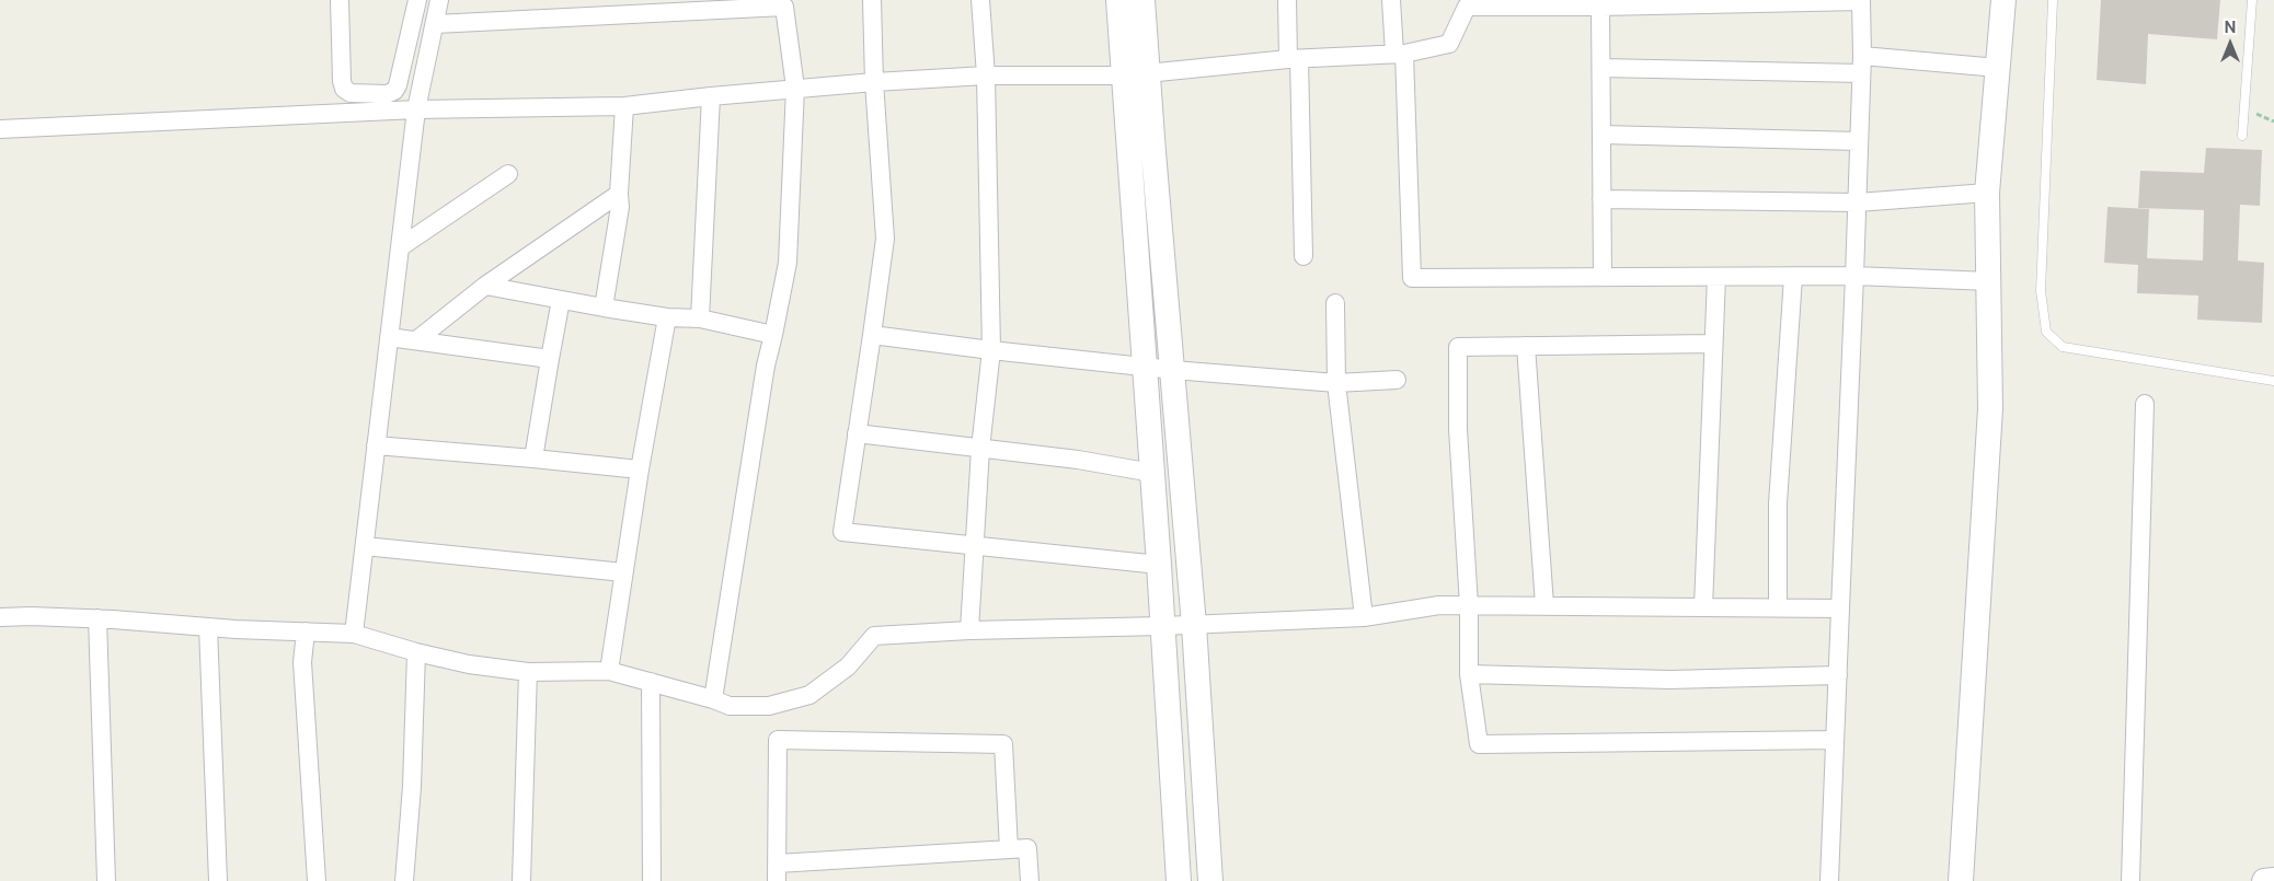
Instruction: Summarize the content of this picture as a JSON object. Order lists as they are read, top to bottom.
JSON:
{
  "north": "top"
}
